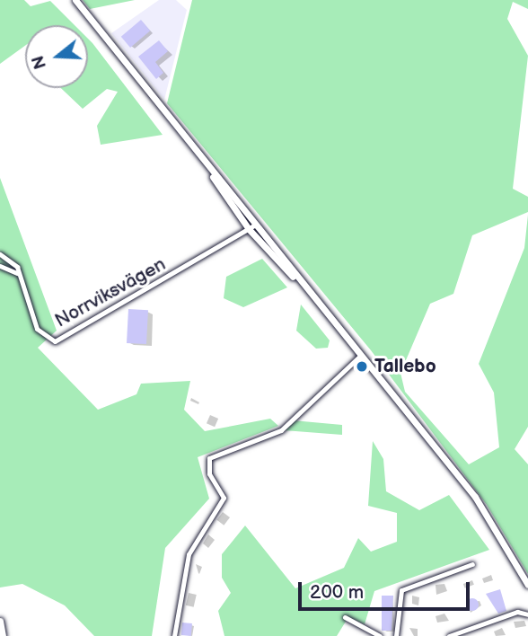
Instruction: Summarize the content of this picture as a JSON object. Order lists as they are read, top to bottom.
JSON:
{
  "streets": {
    "street": ["Norrviksvägen"]
  },
  "places": ["Tallebo"],
  "scale_bar": "200 m",
  "north": "left"
}
